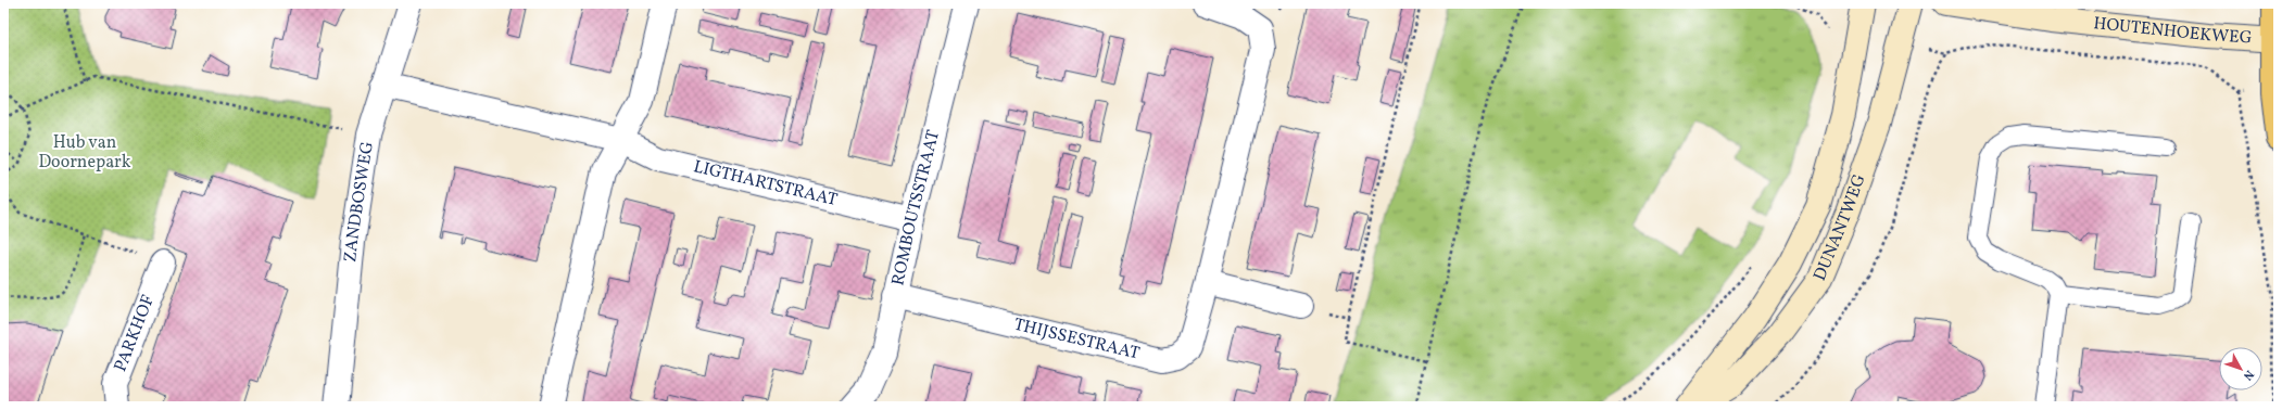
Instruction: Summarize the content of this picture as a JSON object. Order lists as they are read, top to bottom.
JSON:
{
  "streets": {
    "street": [
      "HOUTENHOEKWEG",
      "LIGTHARTSTRAAT",
      "ZANDBOSWEG",
      "ROMBOUTSSTRAAT",
      "DUNANTWEG",
      "PARKHOF",
      "THIJSSESTRAAT"
    ]
  },
  "crossings": [
    ["LIGTHARTSTRAAT", "ZANDBOSWEG"],
    ["LIGTHARTSTRAAT", "ROMBOUTSSTRAAT"],
    ["ROMBOUTSSTRAAT", "THIJSSESTRAAT"]
  ],
  "parks": ["Hub van Doornepark"],
  "north": "bottom right"
}
